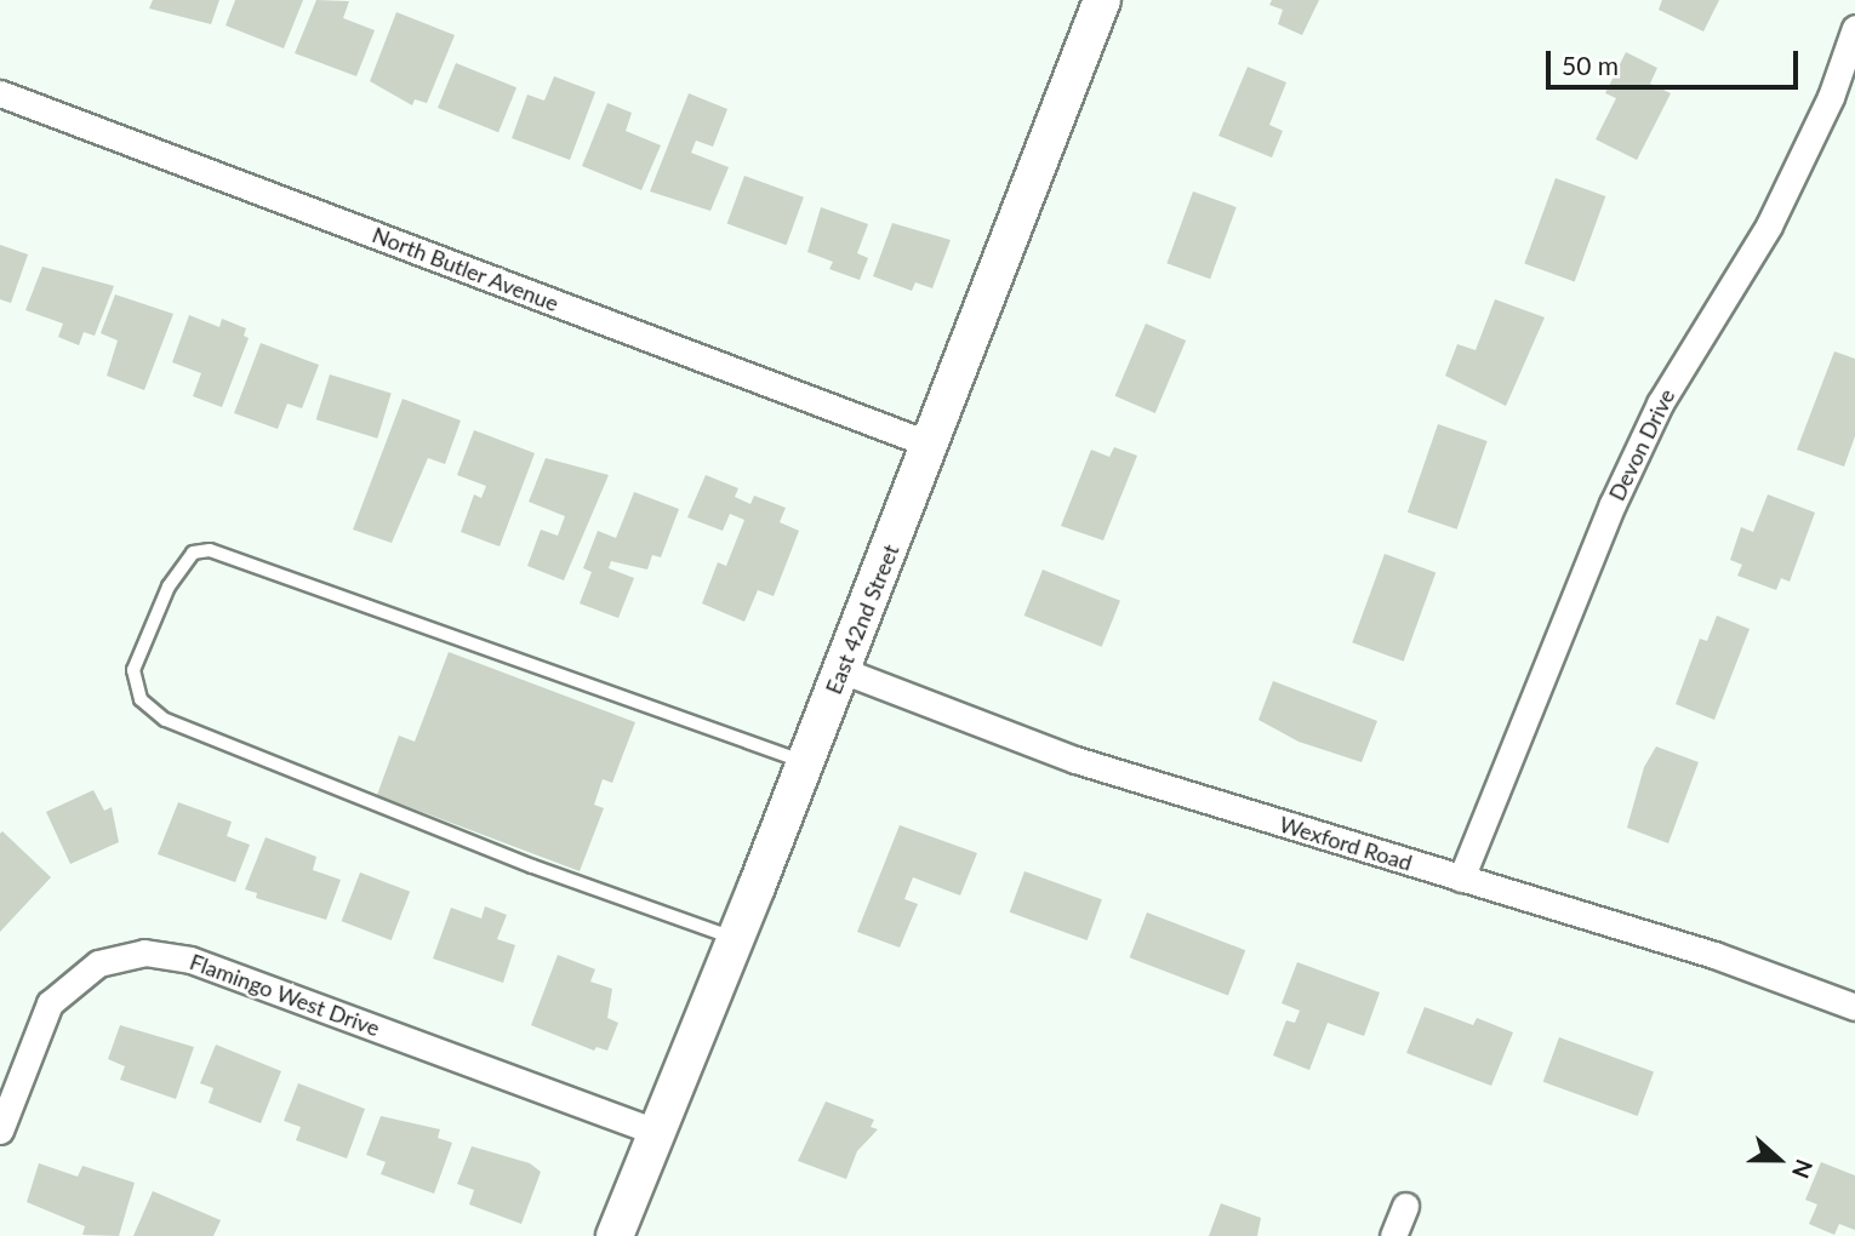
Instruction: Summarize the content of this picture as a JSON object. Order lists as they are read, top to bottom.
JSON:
{
  "streets": {
    "street": [
      "North Butler Avenue",
      "Devon Drive",
      "East 42nd Street",
      "Wexford Road",
      "Flamingo West Drive"
    ]
  },
  "crossings": [
    ["North Butler Avenue", "East 42nd Street"],
    ["Devon Drive", "Wexford Road"],
    ["East 42nd Street", "Wexford Road"],
    ["East 42nd Street", "Flamingo West Drive"]
  ],
  "scale_bar": "50 m",
  "north": "right"
}
